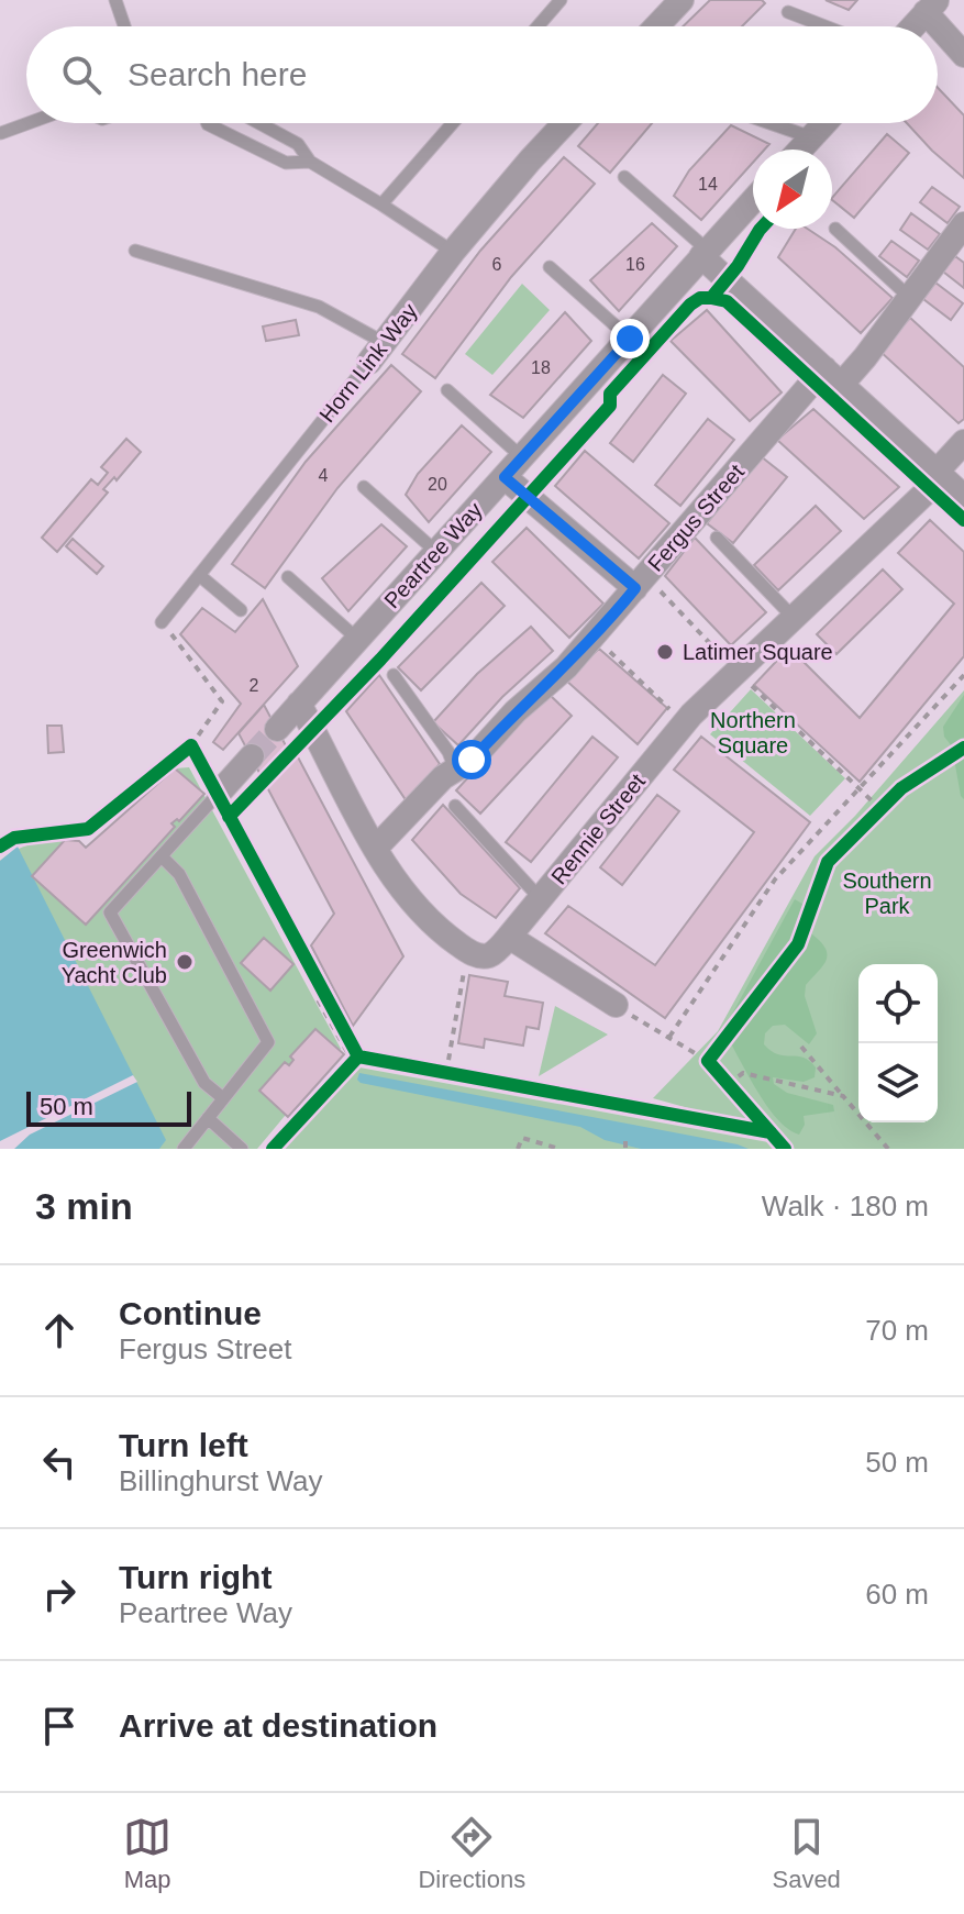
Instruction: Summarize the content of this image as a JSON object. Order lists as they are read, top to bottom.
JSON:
{
  "streets": {
    "street": [
      "Horn Link Way",
      "Fergus Street",
      "Peartree Way",
      "Rennie Street"
    ]
  },
  "crossings": [
    ["Fergus Street", "Rennie Street"],
    ["Peartree Way", "Rennie Street"]
  ],
  "parks": ["Northern Square", "Southern Park"],
  "places": ["Latimer Square", "Greenwich Yacht Club"],
  "house_numbers": [
    "14",
    "6",
    "16",
    "18",
    "4",
    "20",
    "2"
  ],
  "scale_bar": "50 m",
  "north": "bottom left",
  "page": {
    "search": "Search here",
    "scale": "50 m",
    "heading": ["3 min", "Walk · 180 m"],
    "list": [
      ["Continue", "Fergus Street", "70 m"],
      ["Turn left", "Billinghurst Way", "50 m"],
      ["Turn right", "Peartree Way", "60 m"],
      "Arrive at destination"
    ],
    "nav": ["Map", "Directions", "Saved"]
  }
}
